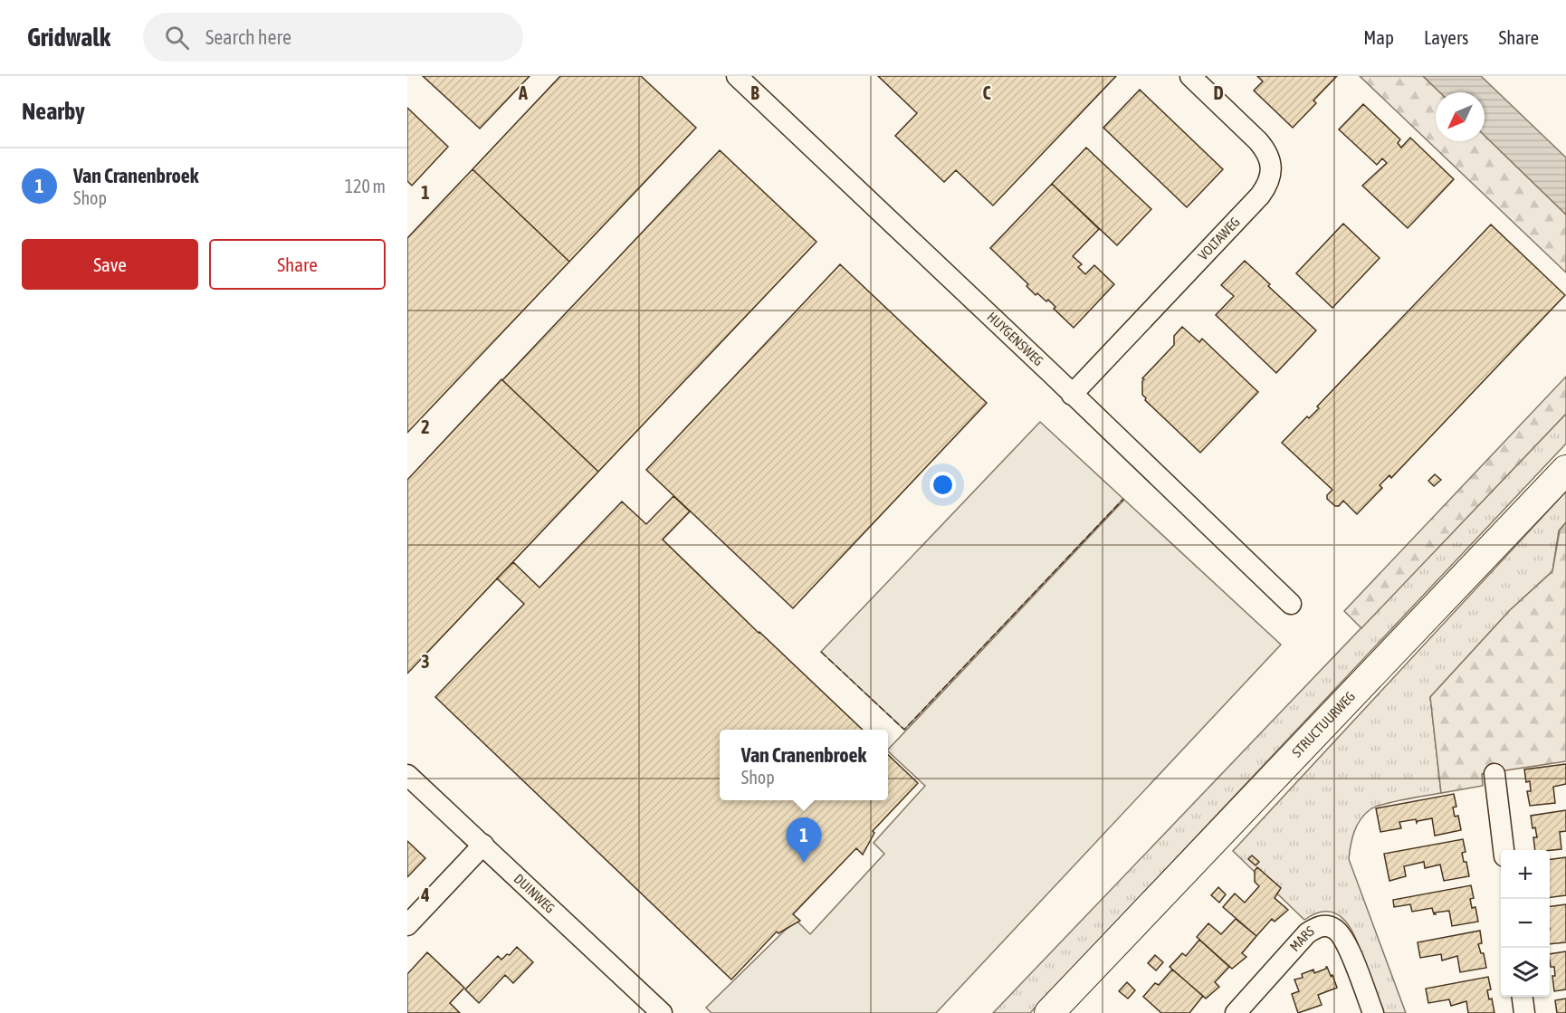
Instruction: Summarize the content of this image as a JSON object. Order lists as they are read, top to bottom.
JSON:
{
  "streets": {
    "main road": ["STRUCTUURWEG"],
    "street": [
      "VOLTAWEG",
      "HUYGENSWEG",
      "DUINWEG",
      "MARS"
    ]
  },
  "crossings": [
    ["VOLTAWEG", "HUYGENSWEG"]
  ],
  "north": "bottom left",
  "page": {
    "header": "Gridwalk",
    "search": "Search here",
    "nav": ["Map", "Layers", "Share"],
    "heading": "Nearby",
    "list": [
      {
        "mark": "1",
        "name": "Van Cranenbroek",
        "note": "Shop",
        "value": "120 m"
      }
    ],
    "buttons": ["Save", "Share"],
    "popup": ["Van Cranenbroek", "Shop"],
    "pins": "1",
    "map_buttons": ["+", "−"]
  },
  "grid": {
    "columns": [
      "A",
      "B",
      "C",
      "D"
    ],
    "rows": [
      "1",
      "2",
      "3",
      "4"
    ]
  }
}
